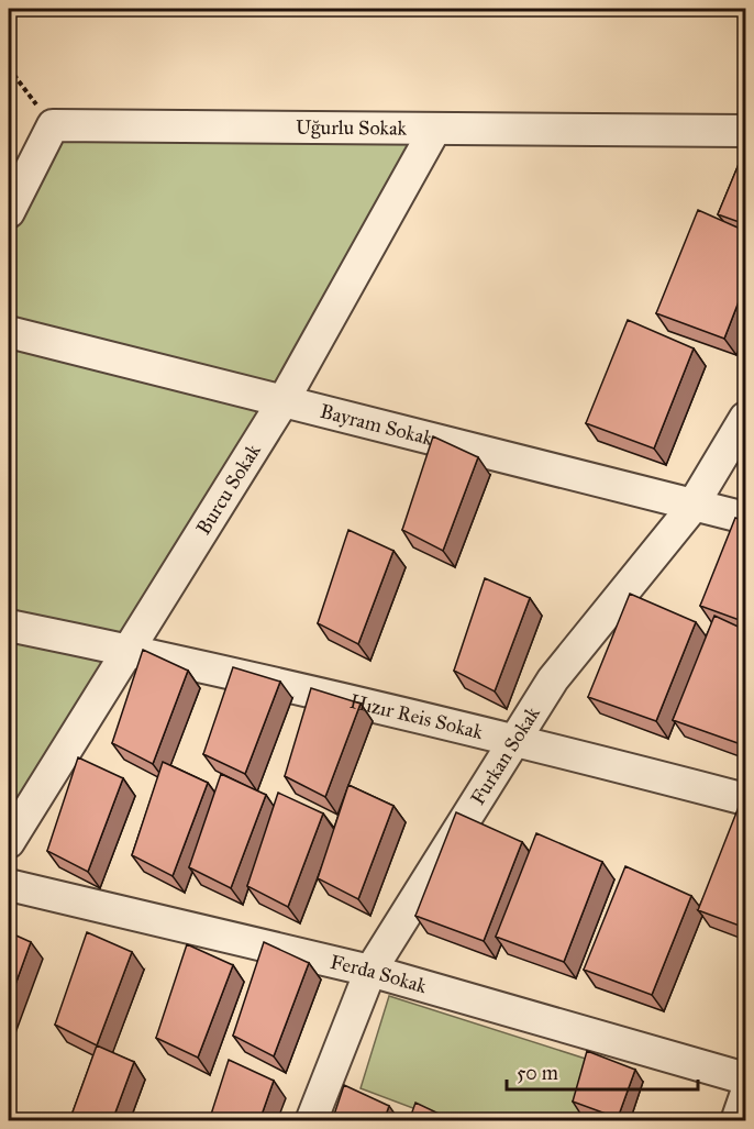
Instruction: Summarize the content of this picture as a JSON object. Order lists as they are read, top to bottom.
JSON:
{
  "streets": {
    "street": [
      "Uğurlu Sokak",
      "Bayram Sokak",
      "Burcu Sokak",
      "Hızır Reis Sokak",
      "Furkan Sokak",
      "Ferda Sokak"
    ]
  },
  "crossings": [
    ["Uğurlu Sokak", "Burcu Sokak"],
    ["Bayram Sokak", "Burcu Sokak"],
    ["Bayram Sokak", "Furkan Sokak"],
    ["Burcu Sokak", "Hızır Reis Sokak"],
    ["Hızır Reis Sokak", "Furkan Sokak"],
    ["Furkan Sokak", "Ferda Sokak"]
  ],
  "scale_bar": "50 m"
}
